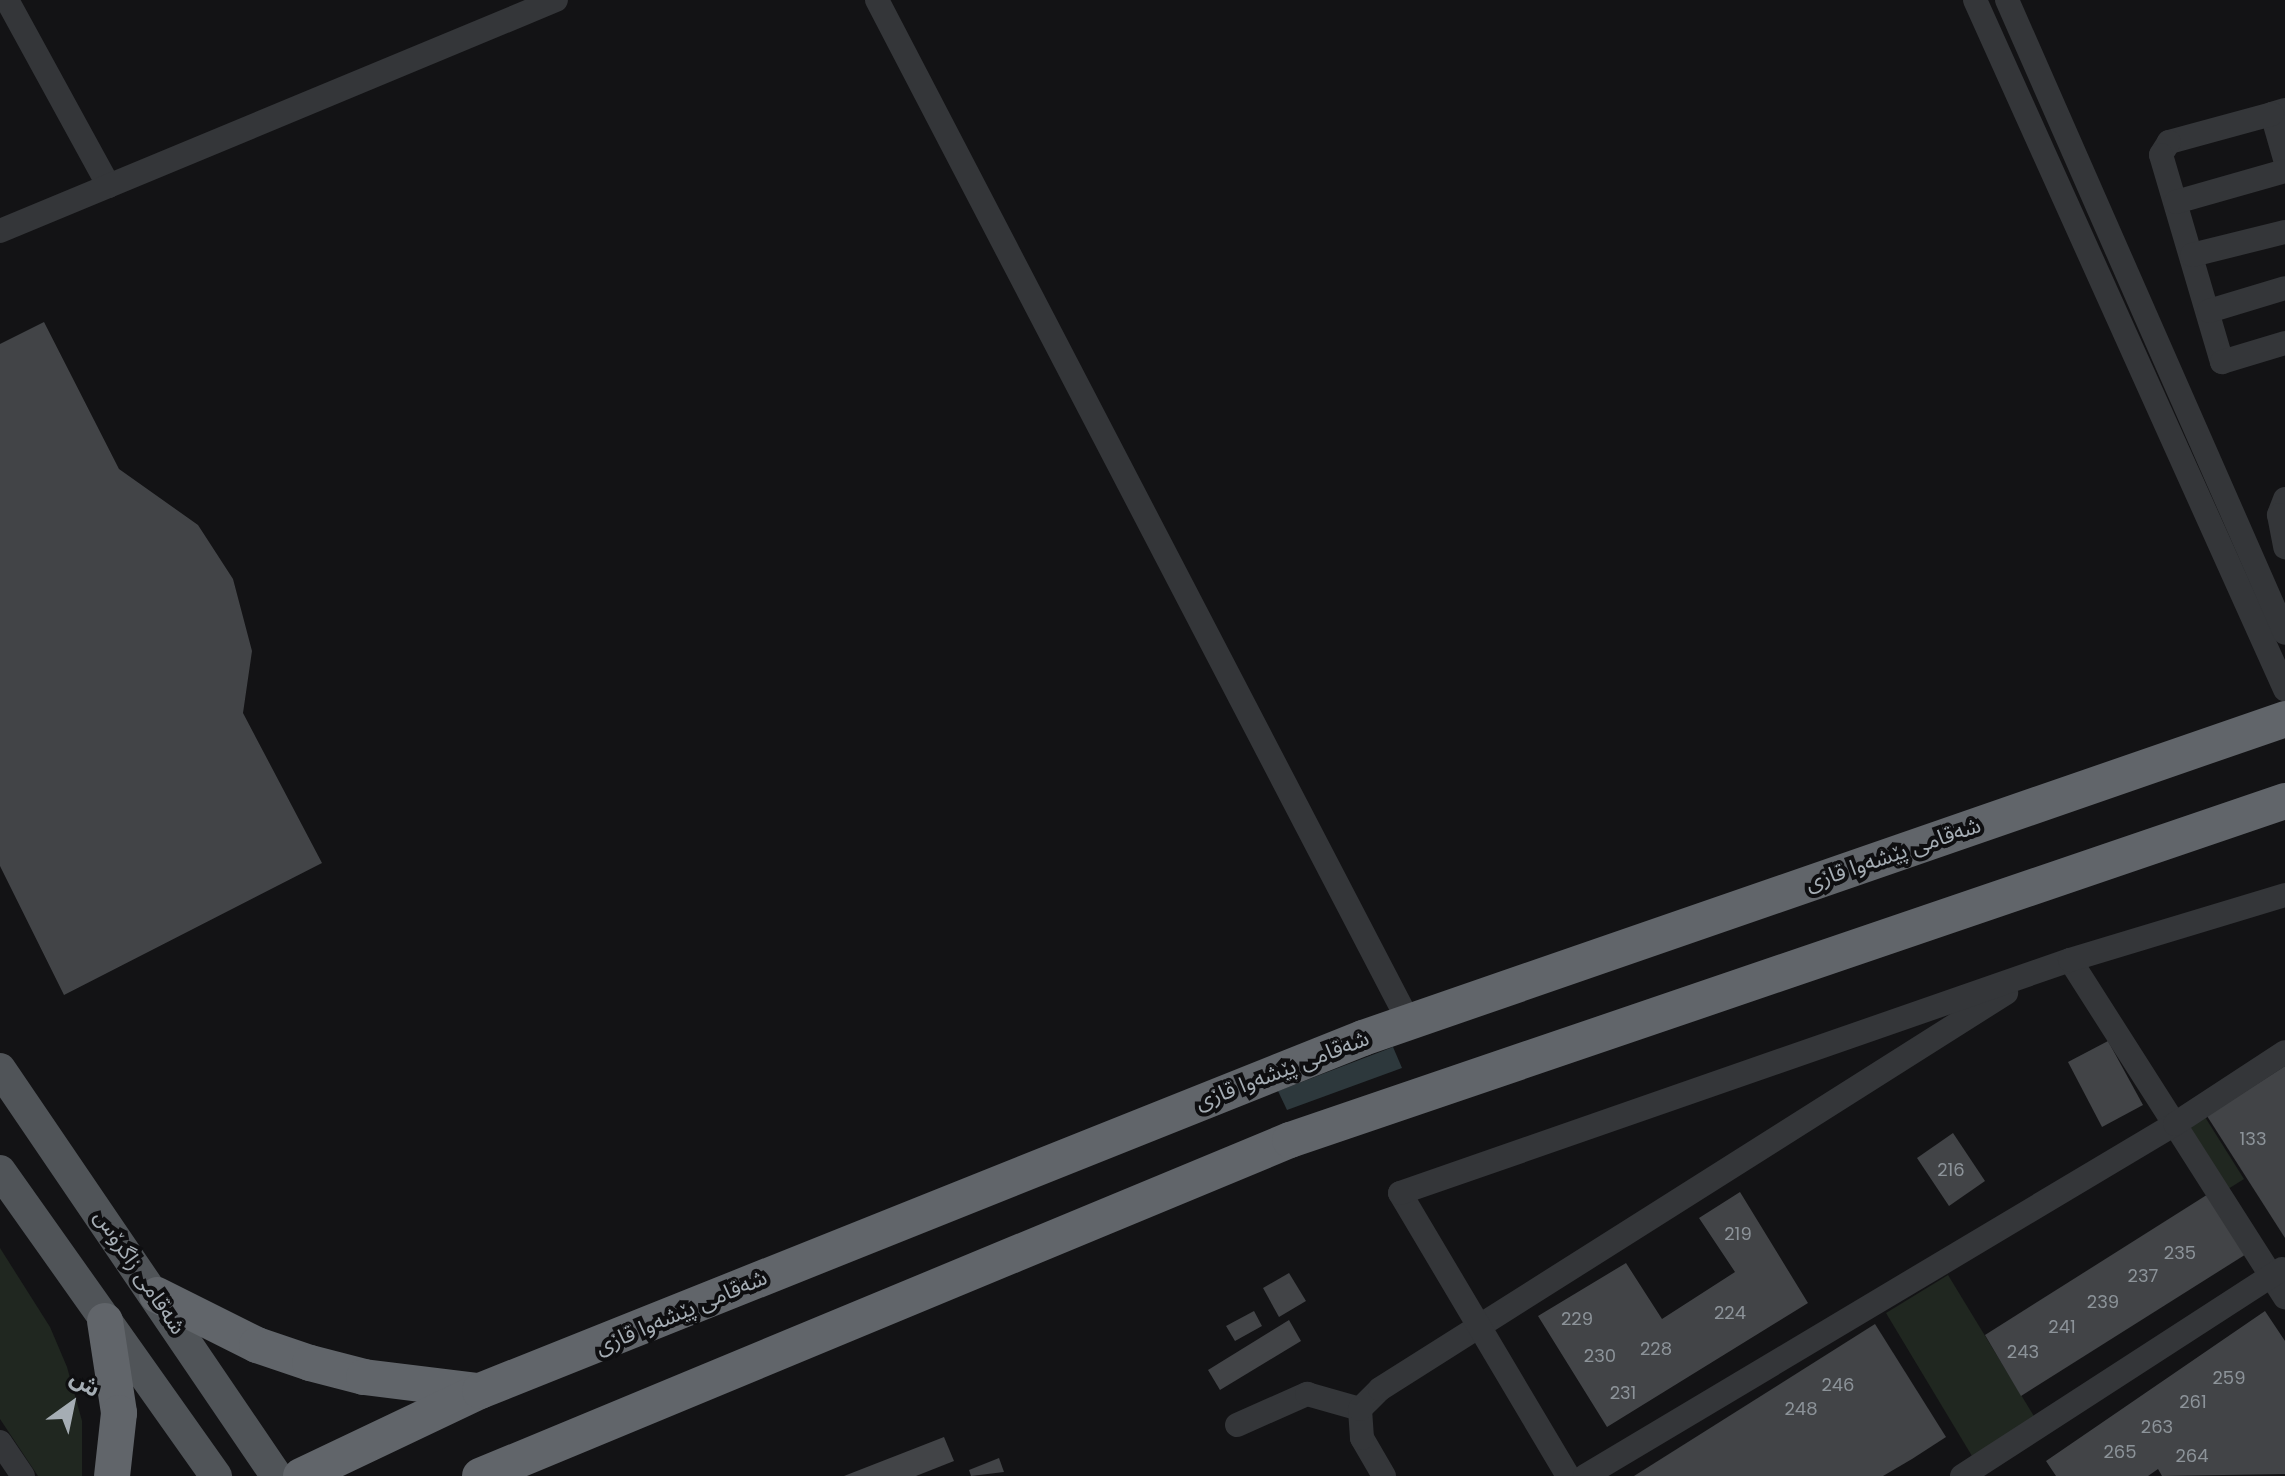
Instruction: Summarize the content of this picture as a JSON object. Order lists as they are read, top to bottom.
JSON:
{
  "streets": {
    "highway": ["شەقامی پێشەوا قازی"],
    "main road": ["شەقامی زاگرۆس"]
  },
  "house_numbers": [
    "133",
    "216",
    "219",
    "235",
    "237",
    "239",
    "224",
    "229",
    "241",
    "228",
    "243",
    "230",
    "259",
    "246",
    "231",
    "261",
    "248",
    "263",
    "265",
    "264"
  ],
  "north": "top right"
}
